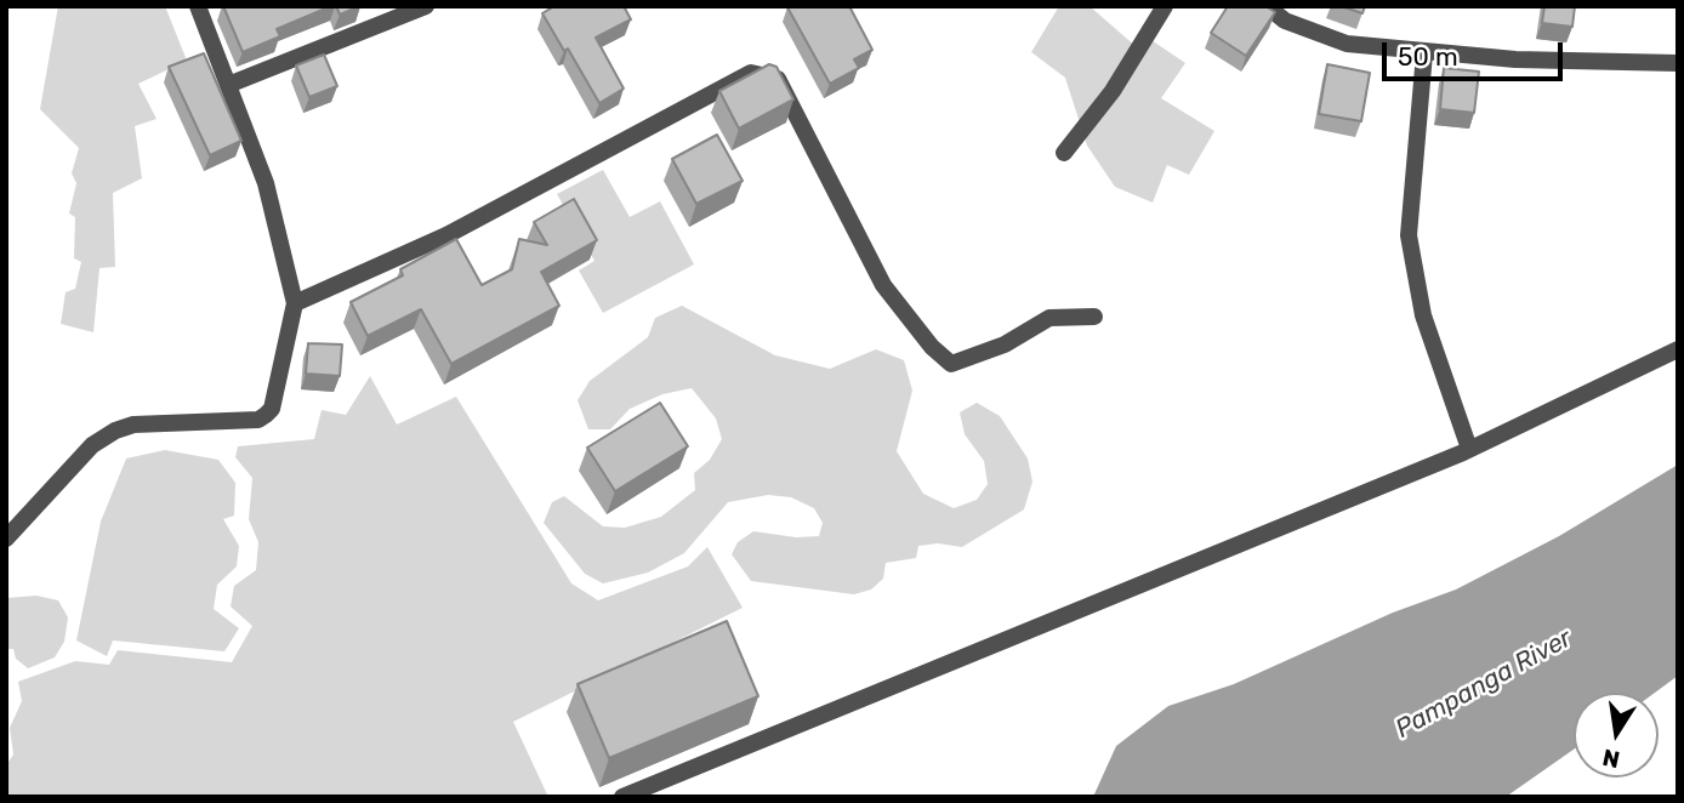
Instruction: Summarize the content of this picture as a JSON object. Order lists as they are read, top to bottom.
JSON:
{
  "water": ["Pampanga River"],
  "scale_bar": "50 m",
  "north": "bottom"
}
